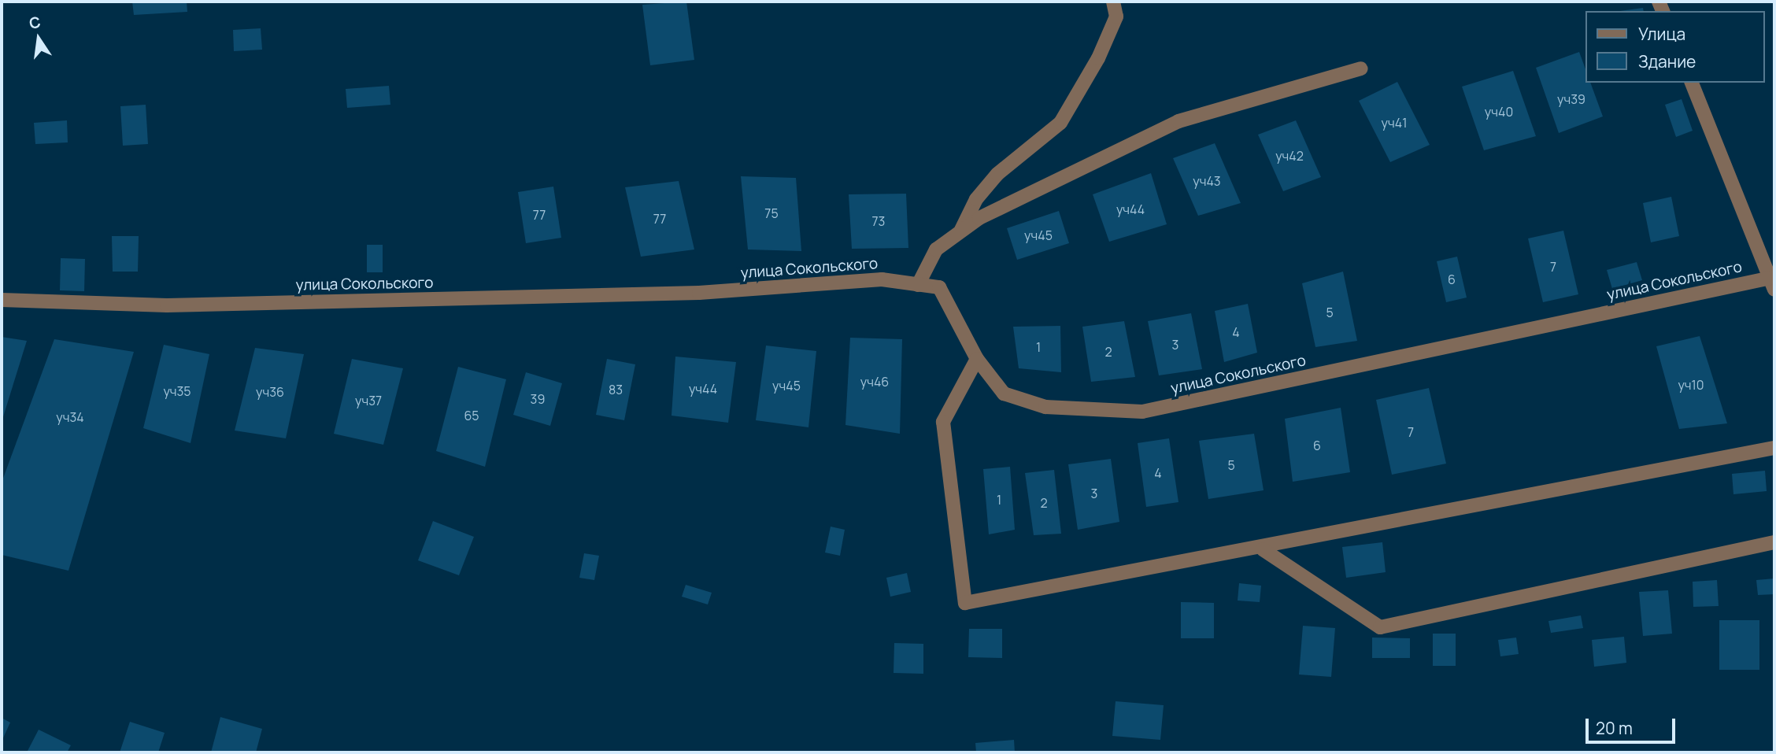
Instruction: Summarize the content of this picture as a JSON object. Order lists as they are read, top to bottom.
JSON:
{
  "streets": {
    "street": ["улица Сокольского"]
  },
  "house_numbers": [
    "уч39",
    "уч40",
    "уч41",
    "уч42",
    "уч43",
    "уч44",
    "75",
    "77",
    "77",
    "73",
    "уч45",
    "7",
    "6",
    "5",
    "4",
    "3",
    "1",
    "2",
    "уч46",
    "уч10",
    "уч45",
    "уч44",
    "83",
    "уч35",
    "уч36",
    "39",
    "уч37",
    "65",
    "уч34",
    "7",
    "6",
    "5",
    "4",
    "3",
    "1",
    "2"
  ],
  "legend": ["Улица", "Здание"],
  "scale_bar": "20 m",
  "north": "top"
}
